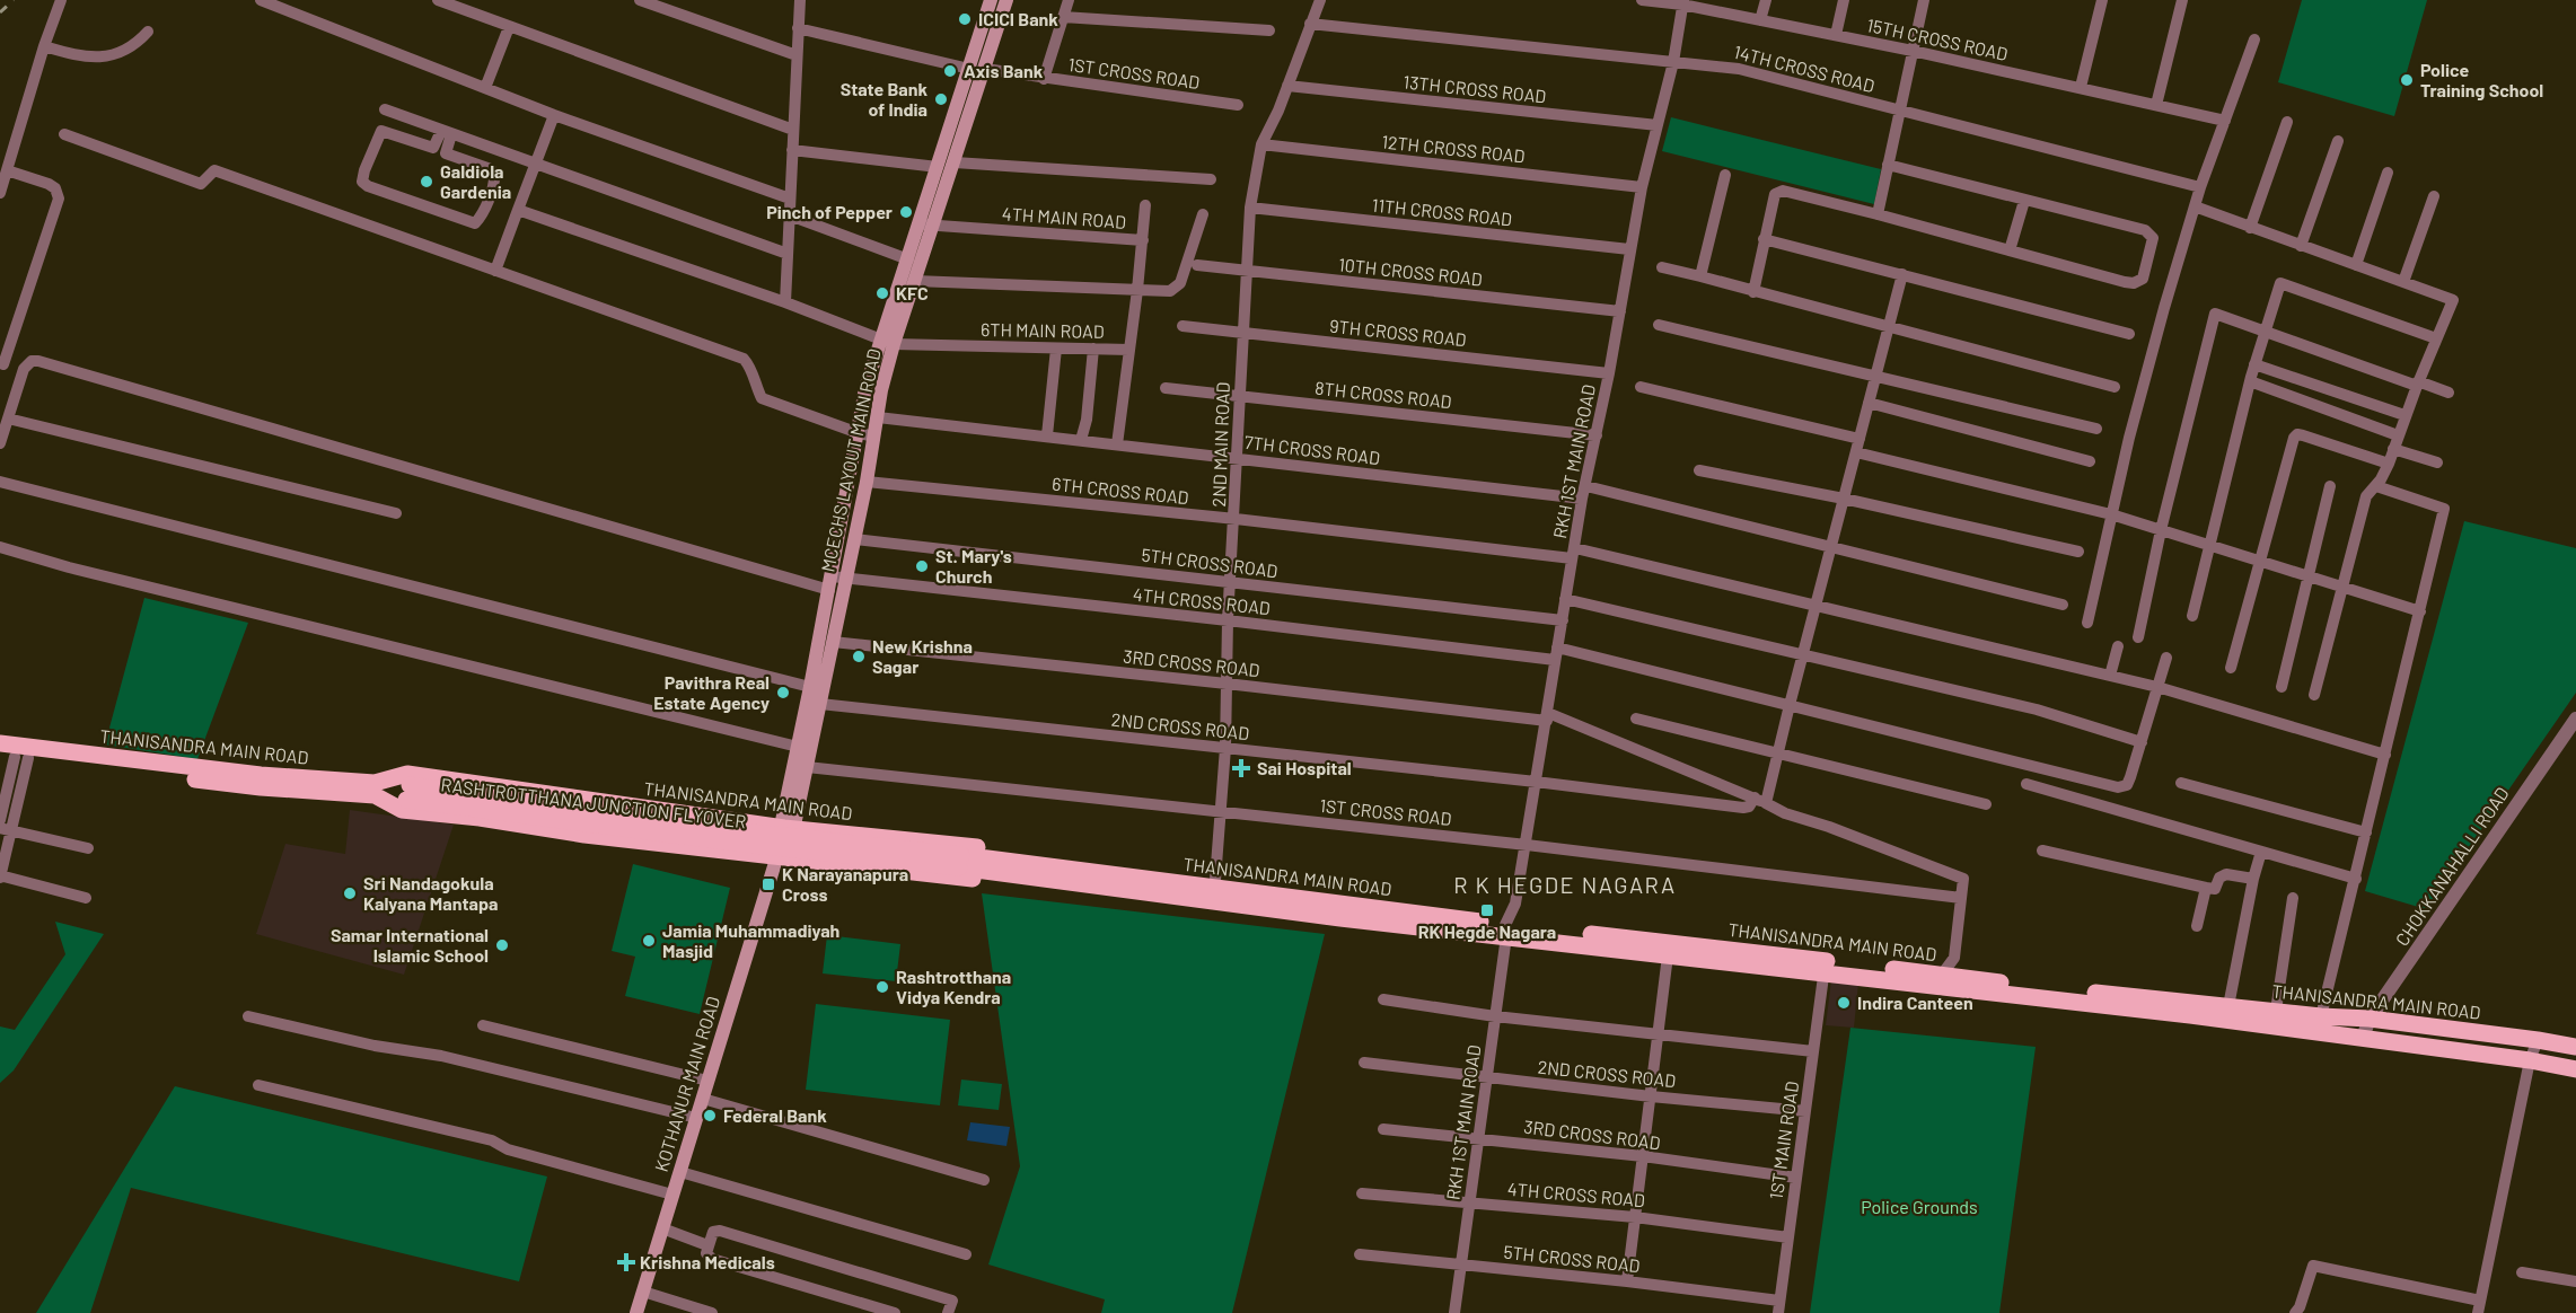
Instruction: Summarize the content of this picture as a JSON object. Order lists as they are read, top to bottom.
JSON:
{
  "streets": {
    "main road": [
      "MCECHS LAYOUT MAIN ROAD",
      "THANISANDRA MAIN ROAD",
      "RASHTROTTHANA JUNCTION FLYOVER",
      "KOTHANUR MAIN ROAD"
    ],
    "street": [
      "15TH CROSS ROAD",
      "14TH CROSS ROAD",
      "1ST CROSS ROAD",
      "13TH CROSS ROAD",
      "12TH CROSS ROAD",
      "11TH CROSS ROAD",
      "4TH MAIN ROAD",
      "10TH CROSS ROAD",
      "6TH MAIN ROAD",
      "9TH CROSS ROAD",
      "8TH CROSS ROAD",
      "2ND MAIN ROAD",
      "7TH CROSS ROAD",
      "RKH 1ST MAIN ROAD",
      "6TH CROSS ROAD",
      "5TH CROSS ROAD",
      "4TH CROSS ROAD",
      "3RD CROSS ROAD",
      "2ND CROSS ROAD",
      "CHOKKANAHALLI ROAD",
      "1ST MAIN ROAD"
    ]
  },
  "crossings": [
    ["15TH CROSS ROAD", "RKH 1ST MAIN ROAD"],
    ["14TH CROSS ROAD", "2ND MAIN ROAD"],
    ["14TH CROSS ROAD", "RKH 1ST MAIN ROAD"],
    ["1ST CROSS ROAD", "2ND MAIN ROAD"],
    ["1ST CROSS ROAD", "MCECHS LAYOUT MAIN ROAD"],
    ["1ST CROSS ROAD", "RKH 1ST MAIN ROAD"],
    ["1ST CROSS ROAD", "3RD CROSS ROAD"],
    ["13TH CROSS ROAD", "2ND MAIN ROAD"],
    ["13TH CROSS ROAD", "RKH 1ST MAIN ROAD"],
    ["12TH CROSS ROAD", "2ND MAIN ROAD"],
    ["12TH CROSS ROAD", "RKH 1ST MAIN ROAD"],
    ["11TH CROSS ROAD", "2ND MAIN ROAD"],
    ["11TH CROSS ROAD", "RKH 1ST MAIN ROAD"],
    ["4TH MAIN ROAD", "6TH MAIN ROAD"],
    ["4TH MAIN ROAD", "MCECHS LAYOUT MAIN ROAD"],
    ["10TH CROSS ROAD", "2ND MAIN ROAD"],
    ["10TH CROSS ROAD", "RKH 1ST MAIN ROAD"],
    ["6TH MAIN ROAD", "MCECHS LAYOUT MAIN ROAD"],
    ["9TH CROSS ROAD", "2ND MAIN ROAD"],
    ["9TH CROSS ROAD", "RKH 1ST MAIN ROAD"],
    ["8TH CROSS ROAD", "2ND MAIN ROAD"],
    ["8TH CROSS ROAD", "RKH 1ST MAIN ROAD"],
    ["2ND MAIN ROAD", "7TH CROSS ROAD"],
    ["2ND MAIN ROAD", "6TH CROSS ROAD"],
    ["2ND MAIN ROAD", "5TH CROSS ROAD"],
    ["2ND MAIN ROAD", "4TH CROSS ROAD"],
    ["2ND MAIN ROAD", "3RD CROSS ROAD"],
    ["2ND MAIN ROAD", "2ND CROSS ROAD"],
    ["2ND MAIN ROAD", "THANISANDRA MAIN ROAD"],
    ["7TH CROSS ROAD", "MCECHS LAYOUT MAIN ROAD"],
    ["7TH CROSS ROAD", "RKH 1ST MAIN ROAD"],
    ["MCECHS LAYOUT MAIN ROAD", "6TH CROSS ROAD"],
    ["MCECHS LAYOUT MAIN ROAD", "5TH CROSS ROAD"],
    ["MCECHS LAYOUT MAIN ROAD", "4TH CROSS ROAD"],
    ["MCECHS LAYOUT MAIN ROAD", "3RD CROSS ROAD"],
    ["MCECHS LAYOUT MAIN ROAD", "2ND CROSS ROAD"],
    ["MCECHS LAYOUT MAIN ROAD", "THANISANDRA MAIN ROAD"],
    ["MCECHS LAYOUT MAIN ROAD", "KOTHANUR MAIN ROAD"],
    ["RKH 1ST MAIN ROAD", "6TH CROSS ROAD"],
    ["RKH 1ST MAIN ROAD", "5TH CROSS ROAD"],
    ["RKH 1ST MAIN ROAD", "4TH CROSS ROAD"],
    ["RKH 1ST MAIN ROAD", "3RD CROSS ROAD"],
    ["RKH 1ST MAIN ROAD", "2ND CROSS ROAD"],
    ["RKH 1ST MAIN ROAD", "THANISANDRA MAIN ROAD"],
    ["5TH CROSS ROAD", "1ST MAIN ROAD"],
    ["4TH CROSS ROAD", "1ST MAIN ROAD"],
    ["3RD CROSS ROAD", "2ND CROSS ROAD"],
    ["3RD CROSS ROAD", "1ST MAIN ROAD"],
    ["2ND CROSS ROAD", "1ST MAIN ROAD"],
    ["THANISANDRA MAIN ROAD", "RASHTROTTHANA JUNCTION FLYOVER"],
    ["THANISANDRA MAIN ROAD", "CHOKKANAHALLI ROAD"],
    ["THANISANDRA MAIN ROAD", "KOTHANUR MAIN ROAD"],
    ["THANISANDRA MAIN ROAD", "1ST MAIN ROAD"]
  ],
  "districts": ["R K HEGDE NAGARA"],
  "parks": ["Police Grounds"],
  "places": {
    "other": [
      "ICICI Bank",
      "Axis Bank",
      "Police Training School",
      "State Bank of India",
      "Galdiola Gardenia",
      "Pinch of Pepper",
      "KFC",
      "St. Mary's Church",
      "New Krishna Sagar",
      "Pavithra Real Estate Agency",
      "Sri Nandagokula Kalyana Mantapa",
      "Jamia Muhammadiyah Masjid",
      "Samar International Islamic School",
      "Rashtrotthana Vidya Kendra",
      "Indira Canteen",
      "Federal Bank"
    ],
    "health": ["Sai Hospital", "Krishna Medicals"],
    "transit": ["K Narayanapura Cross", "RK Hegde Nagara"]
  }
}
